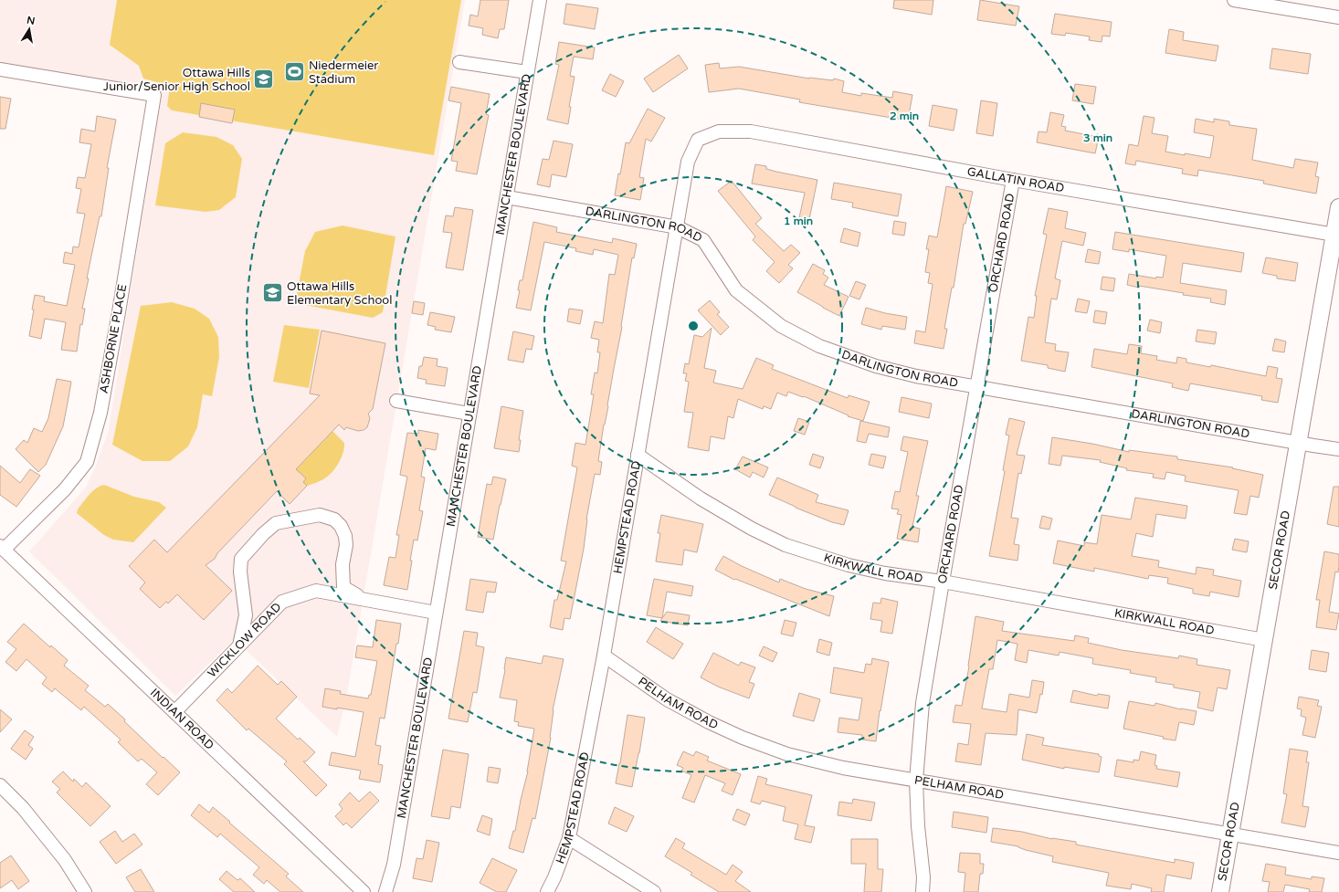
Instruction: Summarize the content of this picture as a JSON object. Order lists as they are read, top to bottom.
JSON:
{
  "streets": {
    "main road": ["SECOR ROAD"],
    "street": [
      "MANCHESTER BOULEVARD",
      "GALLATIN ROAD",
      "DARLINGTON ROAD",
      "ORCHARD ROAD",
      "ASHBORNE PLACE",
      "HEMPSTEAD ROAD",
      "KIRKWALL ROAD",
      "WICKLOW ROAD",
      "PELHAM ROAD",
      "INDIAN ROAD"
    ]
  },
  "crossings": [
    ["MANCHESTER BOULEVARD", "DARLINGTON ROAD"],
    ["MANCHESTER BOULEVARD", "WICKLOW ROAD"],
    ["GALLATIN ROAD", "ORCHARD ROAD"],
    ["GALLATIN ROAD", "HEMPSTEAD ROAD"],
    ["GALLATIN ROAD", "SECOR ROAD"],
    ["DARLINGTON ROAD", "ORCHARD ROAD"],
    ["DARLINGTON ROAD", "HEMPSTEAD ROAD"],
    ["DARLINGTON ROAD", "SECOR ROAD"],
    ["ORCHARD ROAD", "KIRKWALL ROAD"],
    ["ORCHARD ROAD", "PELHAM ROAD"],
    ["ASHBORNE PLACE", "INDIAN ROAD"],
    ["HEMPSTEAD ROAD", "KIRKWALL ROAD"],
    ["HEMPSTEAD ROAD", "PELHAM ROAD"],
    ["SECOR ROAD", "KIRKWALL ROAD"],
    ["SECOR ROAD", "PELHAM ROAD"],
    ["WICKLOW ROAD", "INDIAN ROAD"]
  ],
  "places": {
    "sports": ["Niedermeier Stadium"],
    "school or university": ["Ottawa Hills Junior/Senior High School", "Ottawa Hills Elementary School"]
  },
  "north": "top",
  "rings": ["2 min", "3 min", "1 min"]
}
